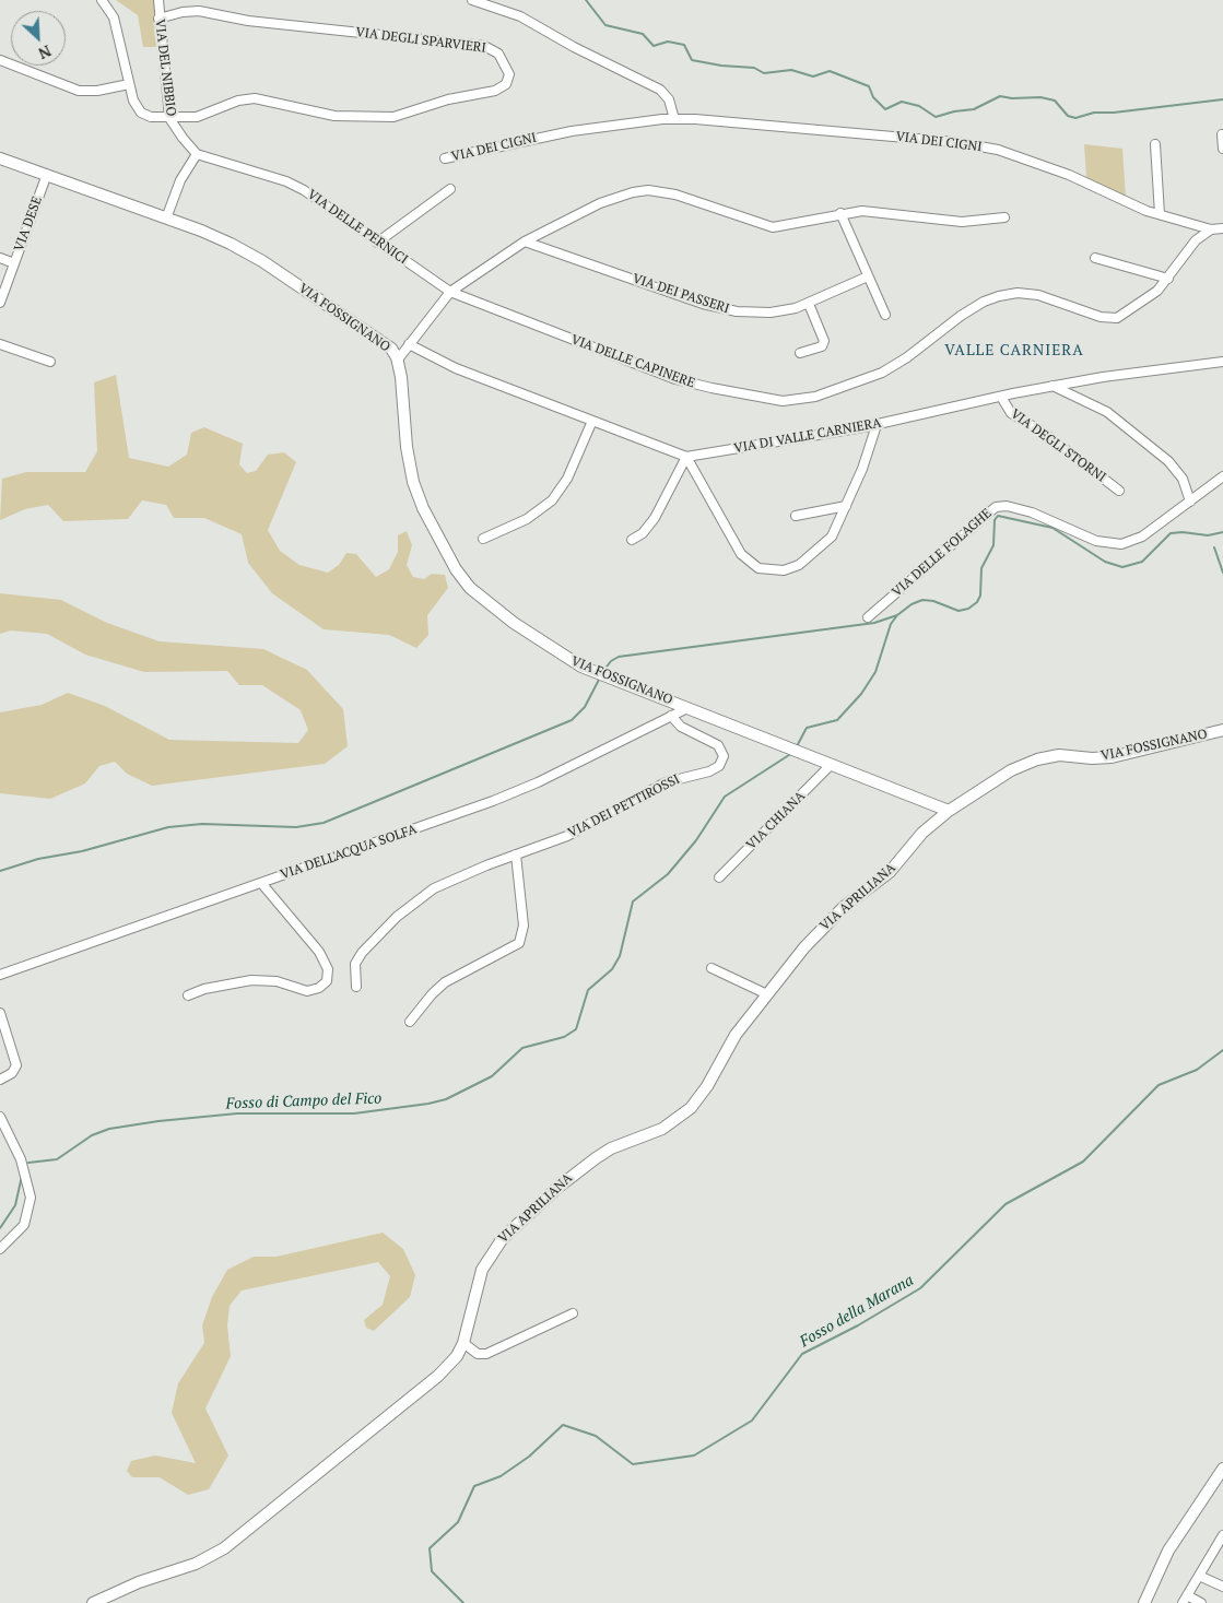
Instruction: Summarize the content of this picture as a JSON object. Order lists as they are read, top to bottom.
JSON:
{
  "streets": {
    "street": [
      "VIA DEGLI SPARVIERI",
      "VIA DEL NIBBIO",
      "VIA DEI CIGNI",
      "VIA DESE",
      "VIA DELLE PERNICI",
      "VIA DEI PASSERI",
      "VIA FOSSIGNANO",
      "VIA DELLE CAPINERE",
      "VIA DI VALLE CARNIERA",
      "VIA DEGLI STORNI",
      "VIA DELLE FOLAGHE",
      "VIA DEI PETTIROSSI",
      "VIA CHIANA",
      "VIA DELL'ACQUA SOLFA",
      "VIA APRILIANA"
    ]
  },
  "crossings": [
    ["VIA DEGLI SPARVIERI", "VIA DEL NIBBIO"],
    ["VIA DEL NIBBIO", "VIA DELLE PERNICI"],
    ["VIA DEI CIGNI", "VIA DELLE CAPINERE"],
    ["VIA DESE", "VIA FOSSIGNANO"],
    ["VIA DELLE PERNICI", "VIA DELLE CAPINERE"],
    ["VIA FOSSIGNANO", "VIA CHIANA"],
    ["VIA FOSSIGNANO", "VIA DELL'ACQUA SOLFA"],
    ["VIA FOSSIGNANO", "VIA APRILIANA"],
    ["VIA DI VALLE CARNIERA", "VIA DEGLI STORNI"],
    ["VIA DEI PETTIROSSI", "VIA DELL'ACQUA SOLFA"]
  ],
  "districts": ["VALLE CARNIERA"],
  "water": ["Fosso di Campo del Fico", "Fosso della Marana"],
  "north": "bottom right"
}
